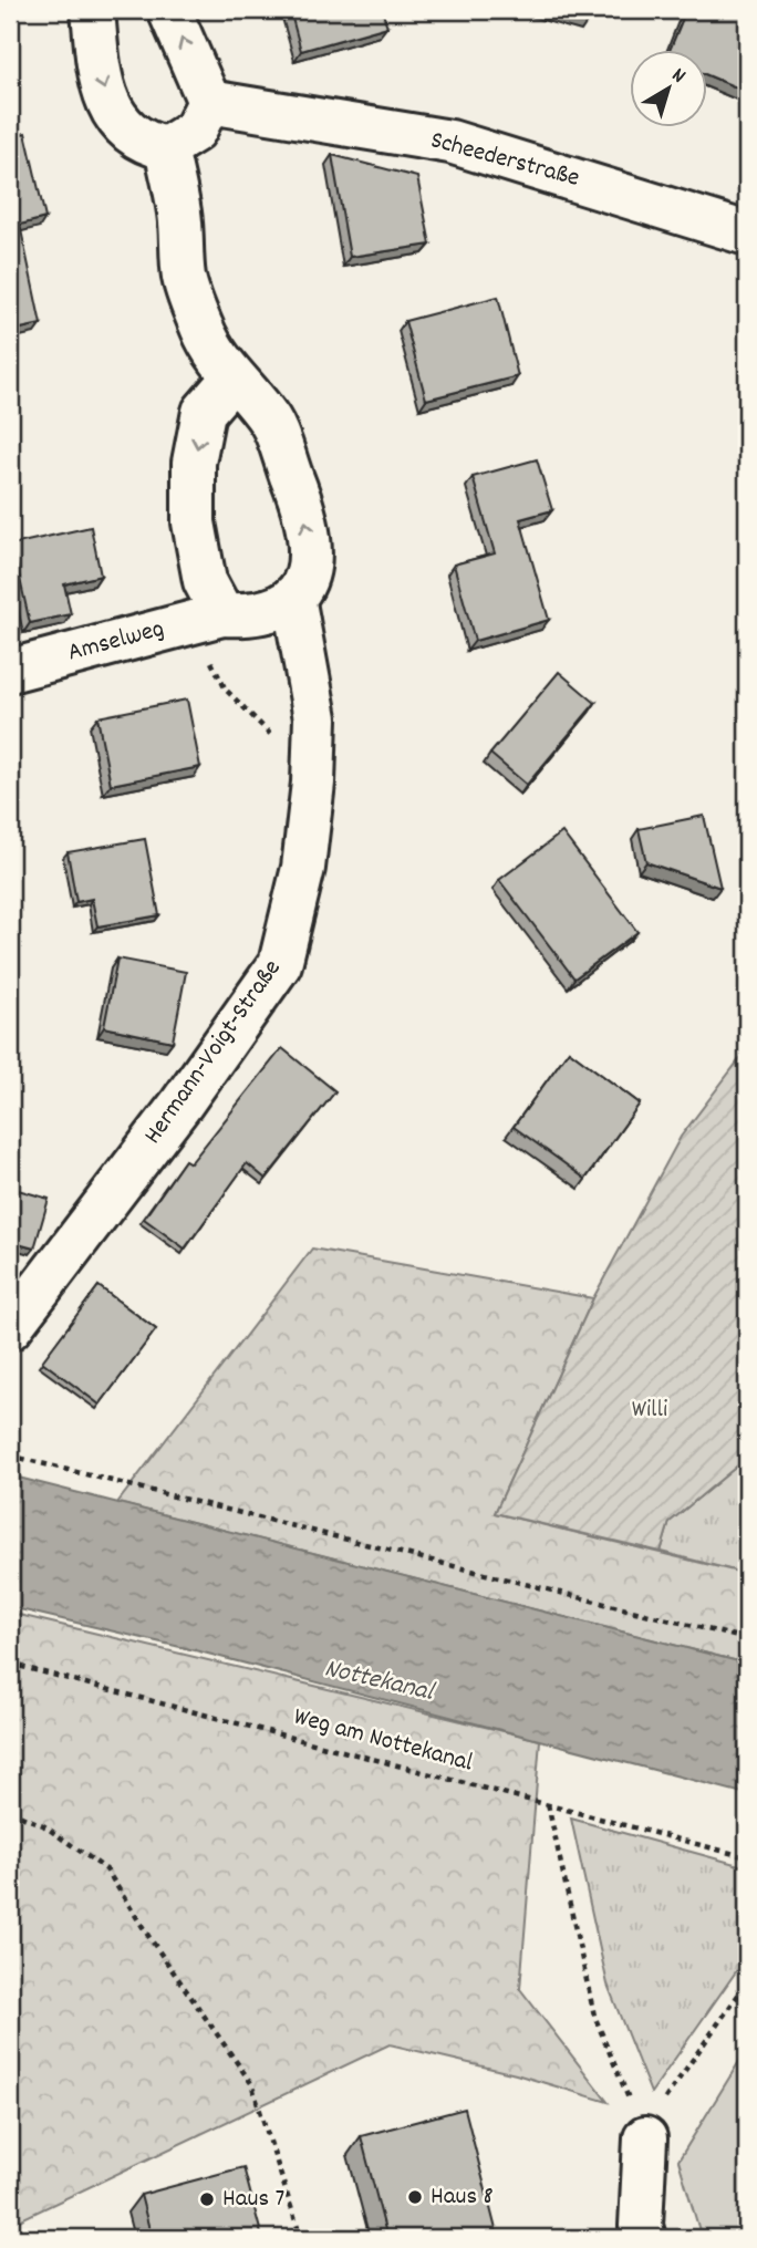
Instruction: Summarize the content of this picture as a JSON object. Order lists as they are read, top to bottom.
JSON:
{
  "streets": {
    "street": ["Scheederstraße", "Amselweg", "Hermann-Voigt-Straße"],
    "path": ["Weg am Nottekanal"]
  },
  "water": ["Nottekanal"],
  "parks": ["Willi"],
  "places": ["Haus 8", "Haus 7"],
  "north": "top right"
}
